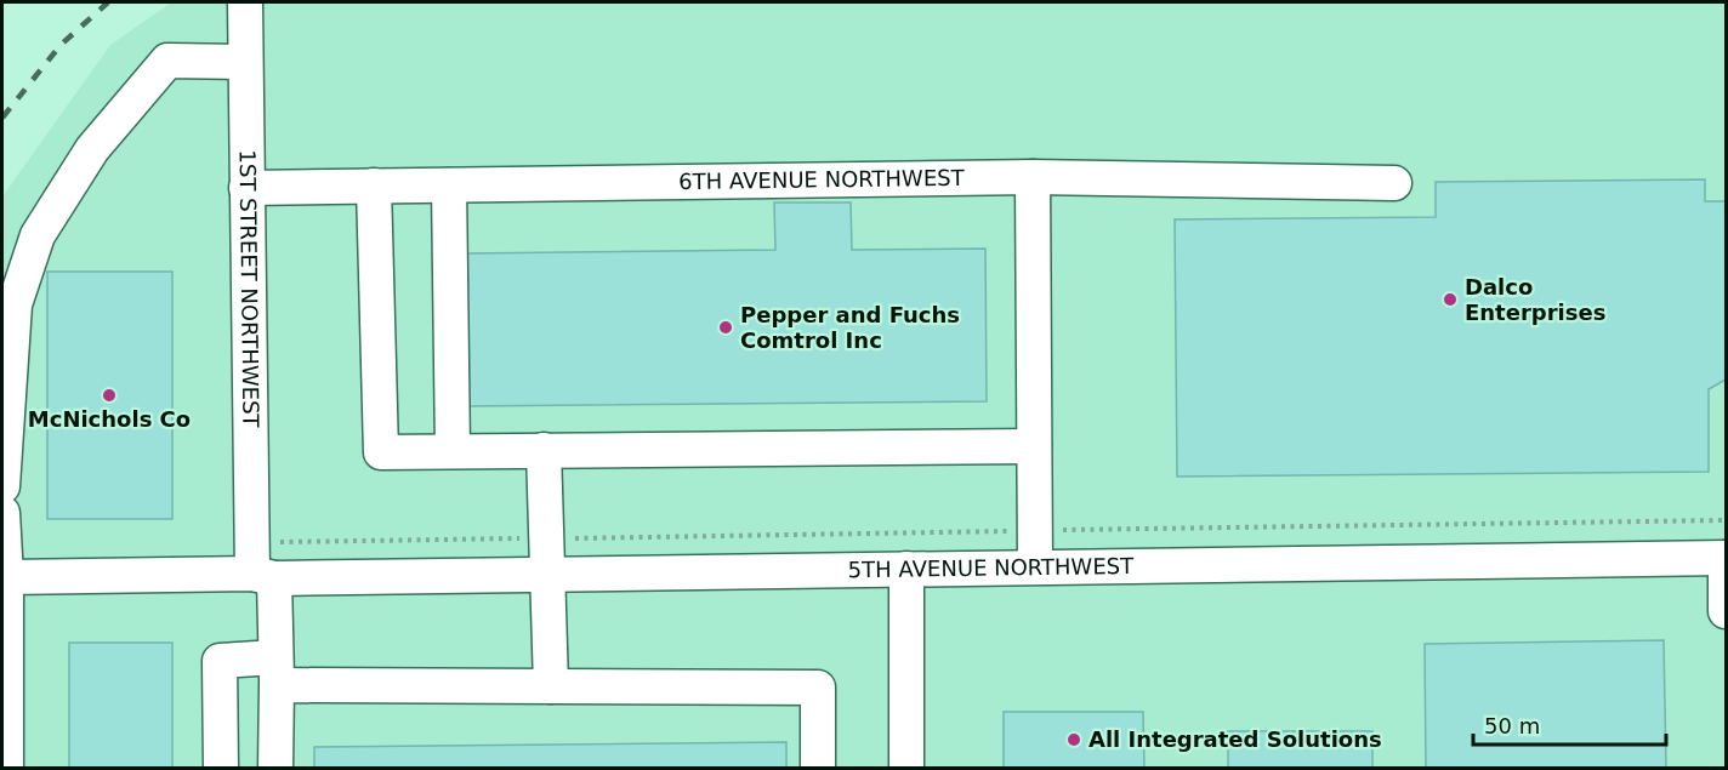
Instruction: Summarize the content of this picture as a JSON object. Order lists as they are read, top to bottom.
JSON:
{
  "streets": {
    "street": ["6TH AVENUE NORTHWEST", "1ST STREET NORTHWEST", "5TH AVENUE NORTHWEST"]
  },
  "crossings": [
    ["6TH AVENUE NORTHWEST", "1ST STREET NORTHWEST"],
    ["1ST STREET NORTHWEST", "5TH AVENUE NORTHWEST"]
  ],
  "places": [
    "Dalco Enterprises",
    "Pepper and Fuchs Comtrol Inc",
    "McNichols Co",
    "All Integrated Solutions"
  ],
  "scale_bar": "50 m"
}
